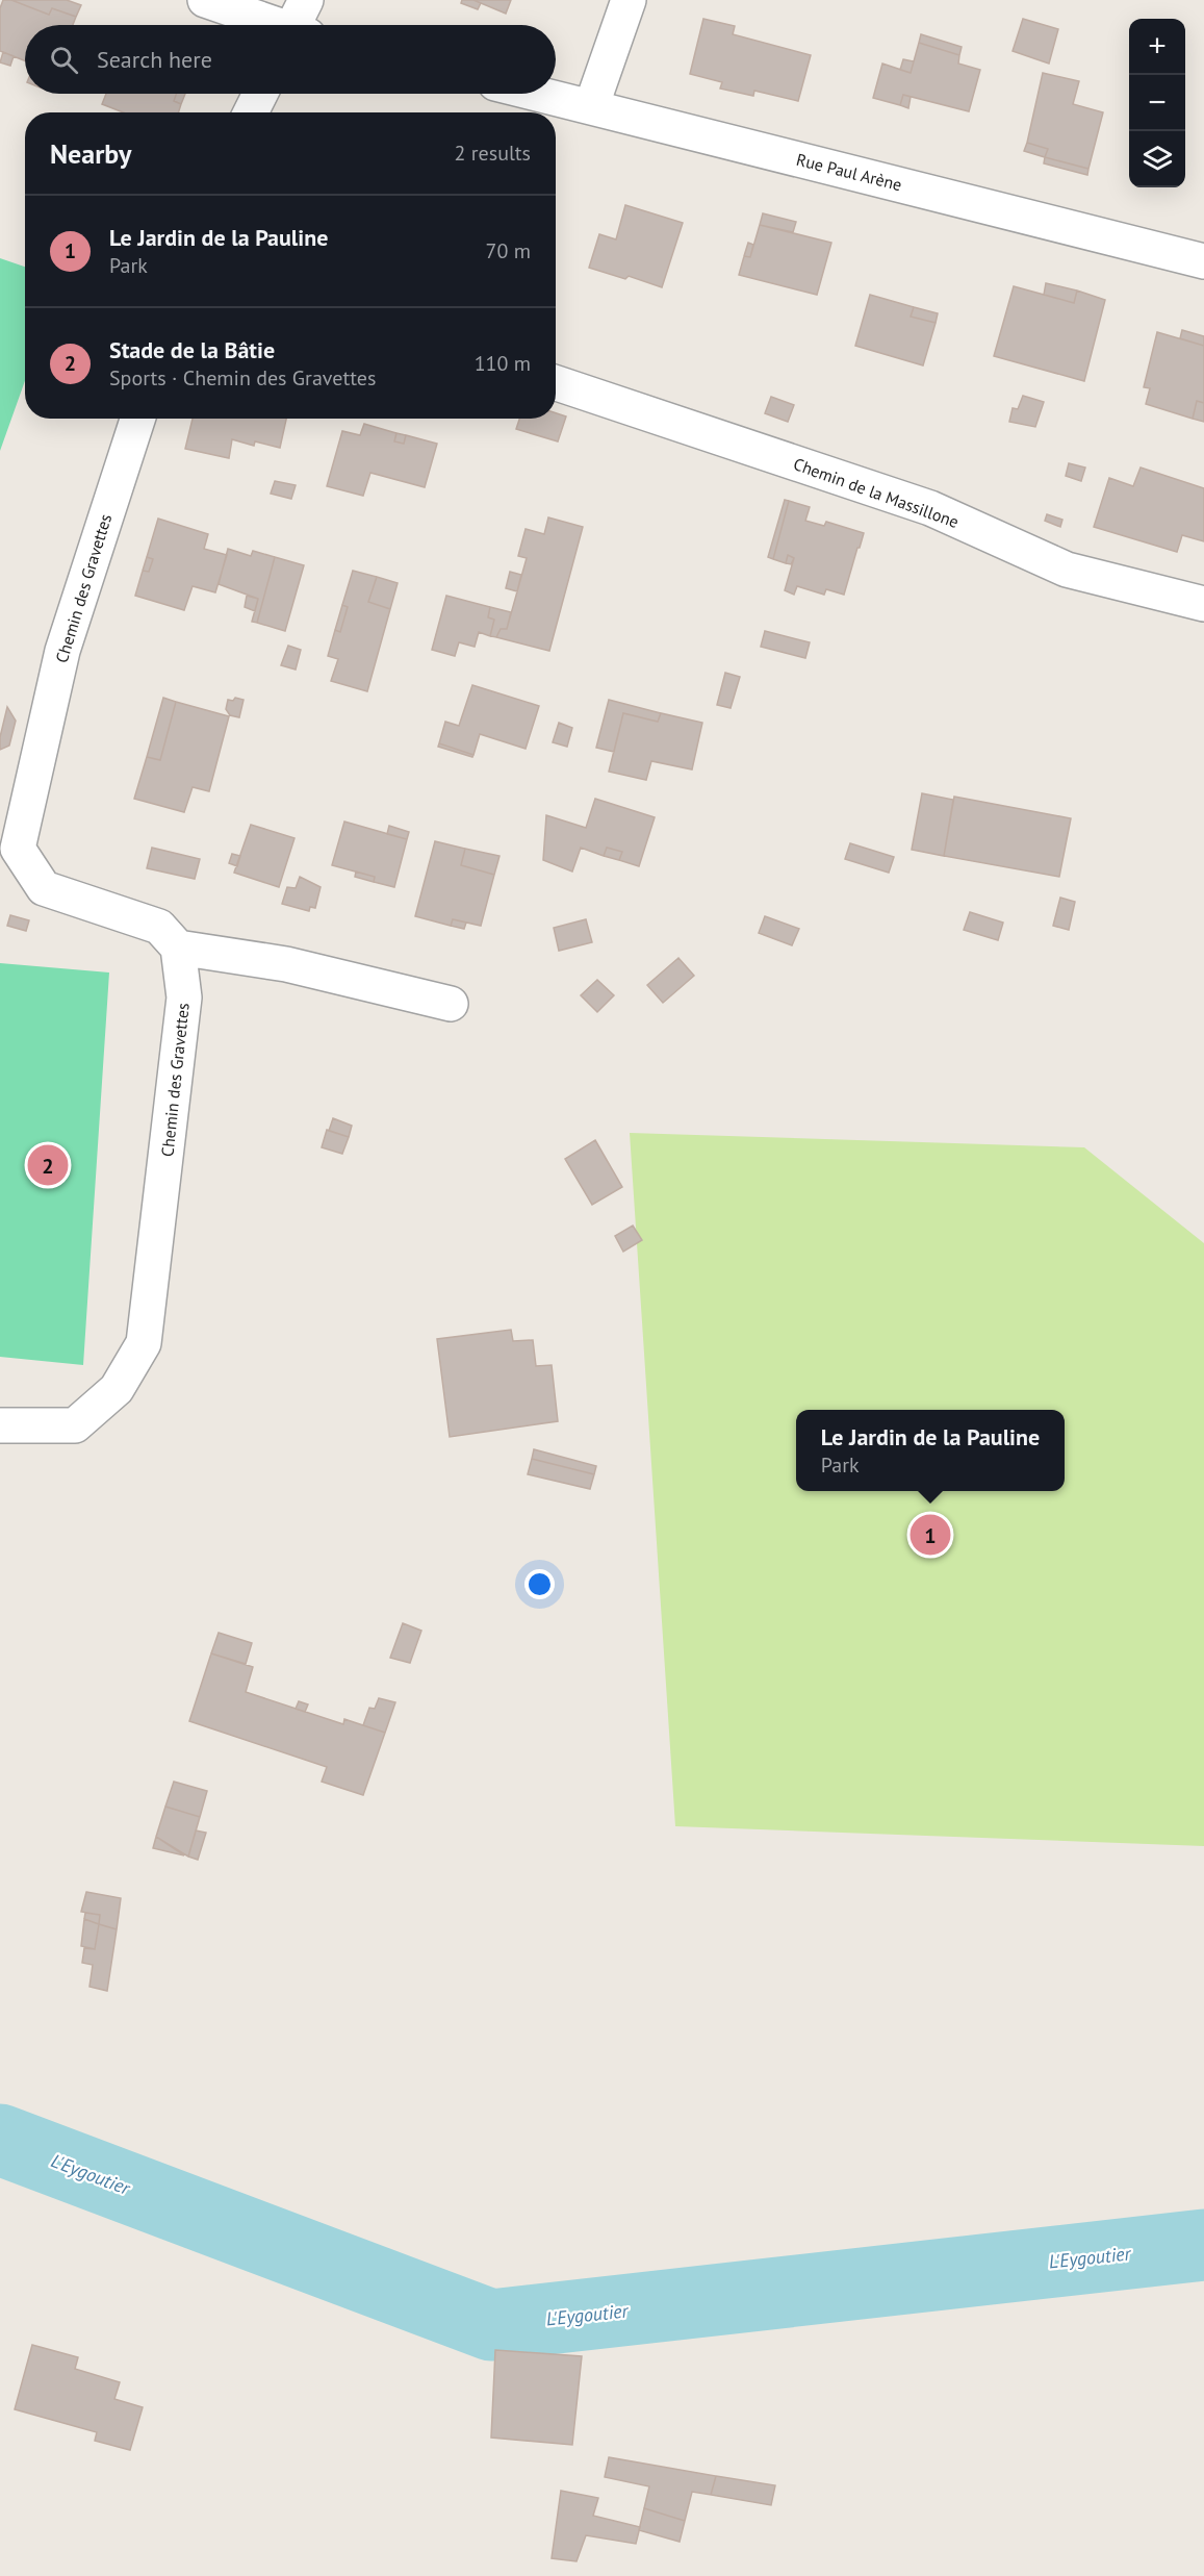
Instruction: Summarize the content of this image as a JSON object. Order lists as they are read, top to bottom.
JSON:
{
  "streets": {
    "street": ["Rue Paul Arène", "Chemin de la Massillone", "Chemin des Gravettes"]
  },
  "water": ["L'Eygoutier"],
  "page": {
    "map_buttons": ["+", "−"],
    "search": "Search here",
    "heading": ["Nearby", "2 results"],
    "list": [
      {
        "mark": "1",
        "name": "Le Jardin de la Pauline",
        "note": "Park",
        "value": "70 m"
      },
      {
        "mark": "2",
        "name": "Stade de la Bâtie",
        "note": "Sports · Chemin des Gravettes",
        "value": "110 m"
      }
    ],
    "pins": ["2", "1"],
    "popup": ["Le Jardin de la Pauline", "Park"]
  }
}
